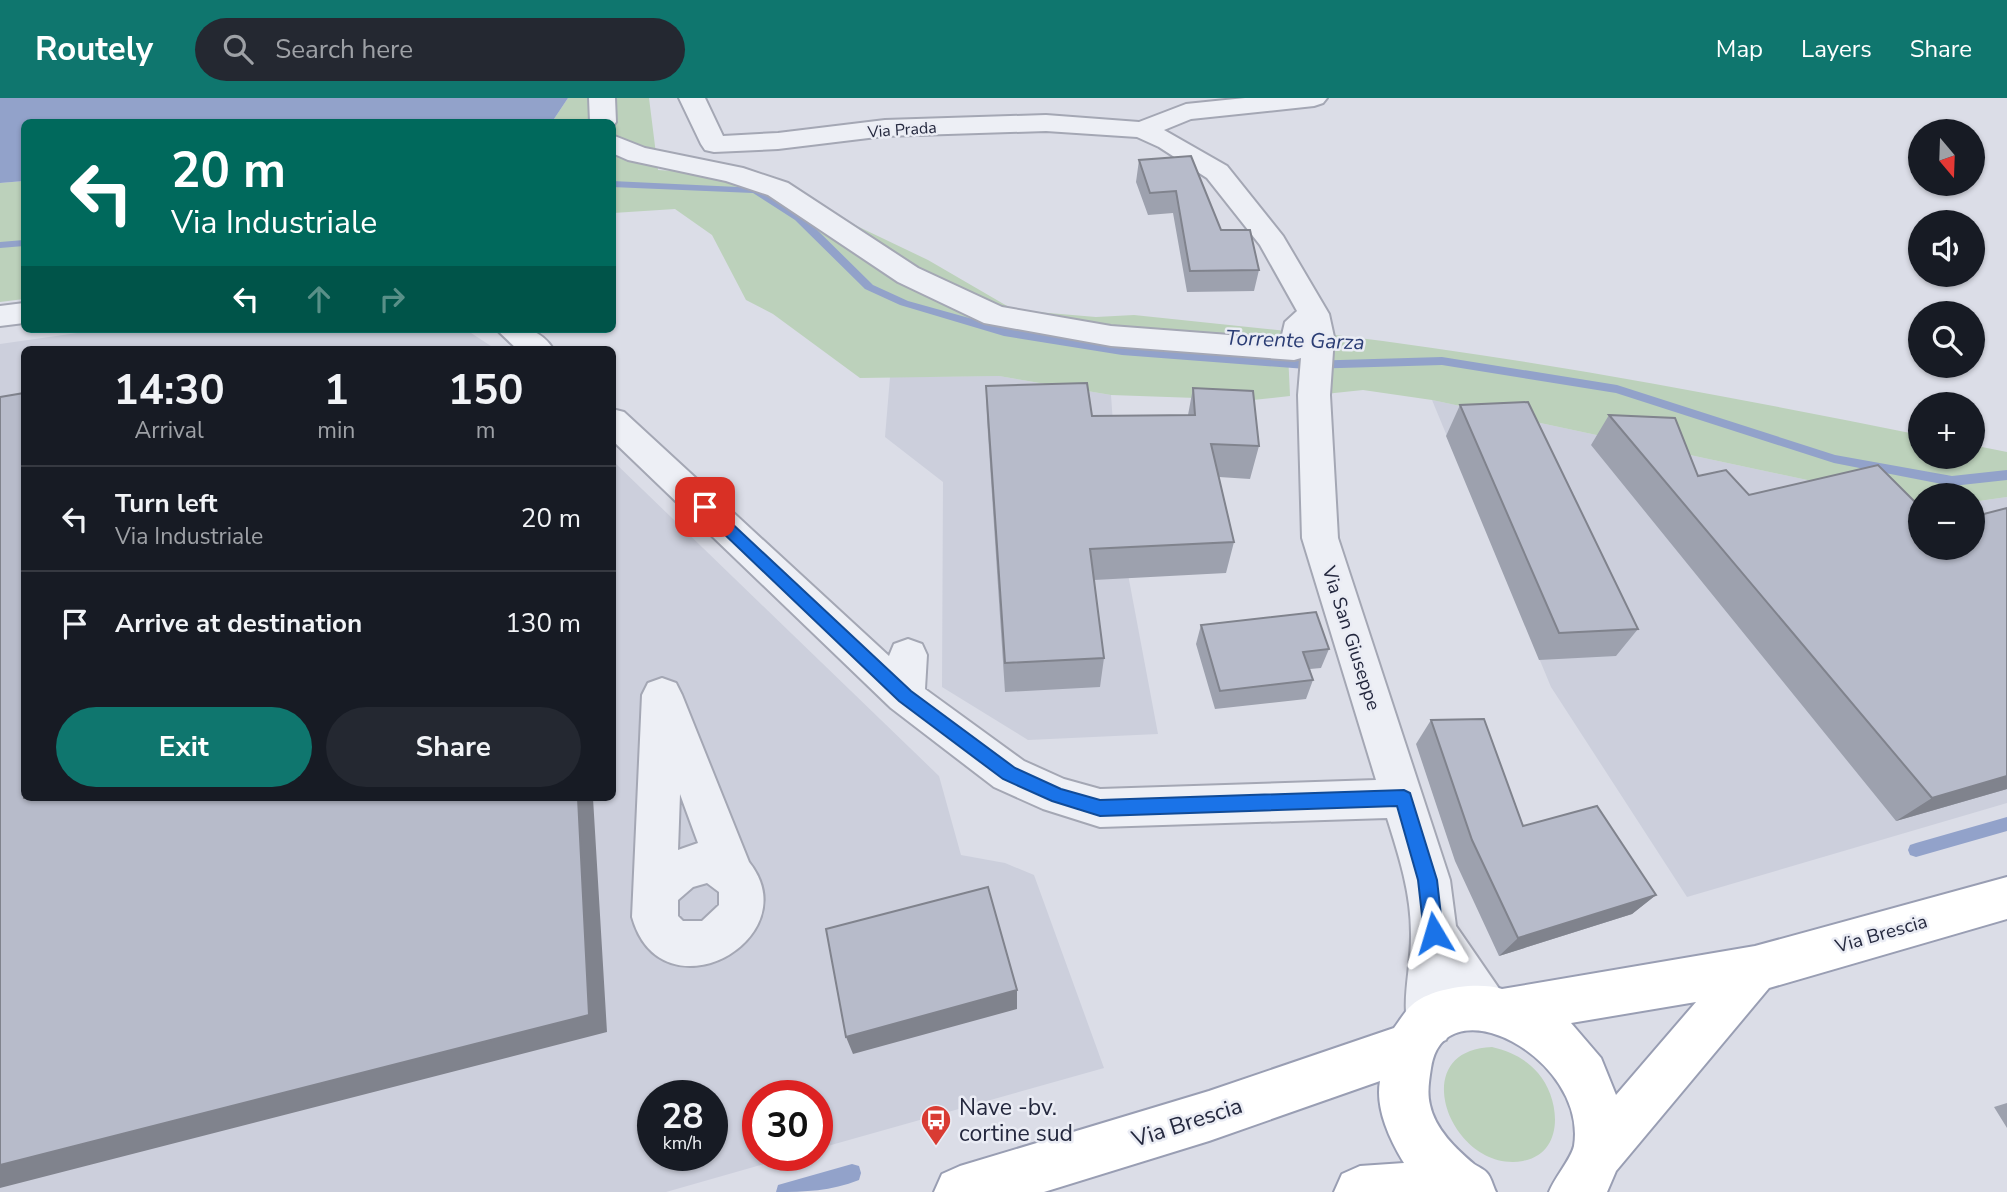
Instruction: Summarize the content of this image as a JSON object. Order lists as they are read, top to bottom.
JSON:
{
  "streets": {
    "main road": ["Via Brescia"],
    "street": ["Via Prada", "Via San Giuseppe"]
  },
  "crossings": [
    ["Via Prada", "Via San Giuseppe"],
    ["Via San Giuseppe", "Via Brescia"]
  ],
  "water": ["Torrente Garza"],
  "places": {
    "bus stop": ["Nave -bv. cortine sud"]
  },
  "north": "bottom",
  "page": {
    "header": "Routely",
    "search": "Search here",
    "nav": ["Map", "Layers", "Share"],
    "map_buttons": ["+", "−"],
    "turn": ["20 m", "Via Industriale"],
    "eta": [
      "14:30",
      "Arrival",
      "1",
      "min",
      "150",
      "m"
    ],
    "list": [
      {
        "name": "Turn left",
        "note": "Via Industriale",
        "value": "20 m"
      },
      {
        "name": "Arrive at destination",
        "value": "130 m"
      }
    ],
    "buttons": ["Exit", "Share"],
    "speed": "28 km/h",
    "limit": "30"
  }
}
